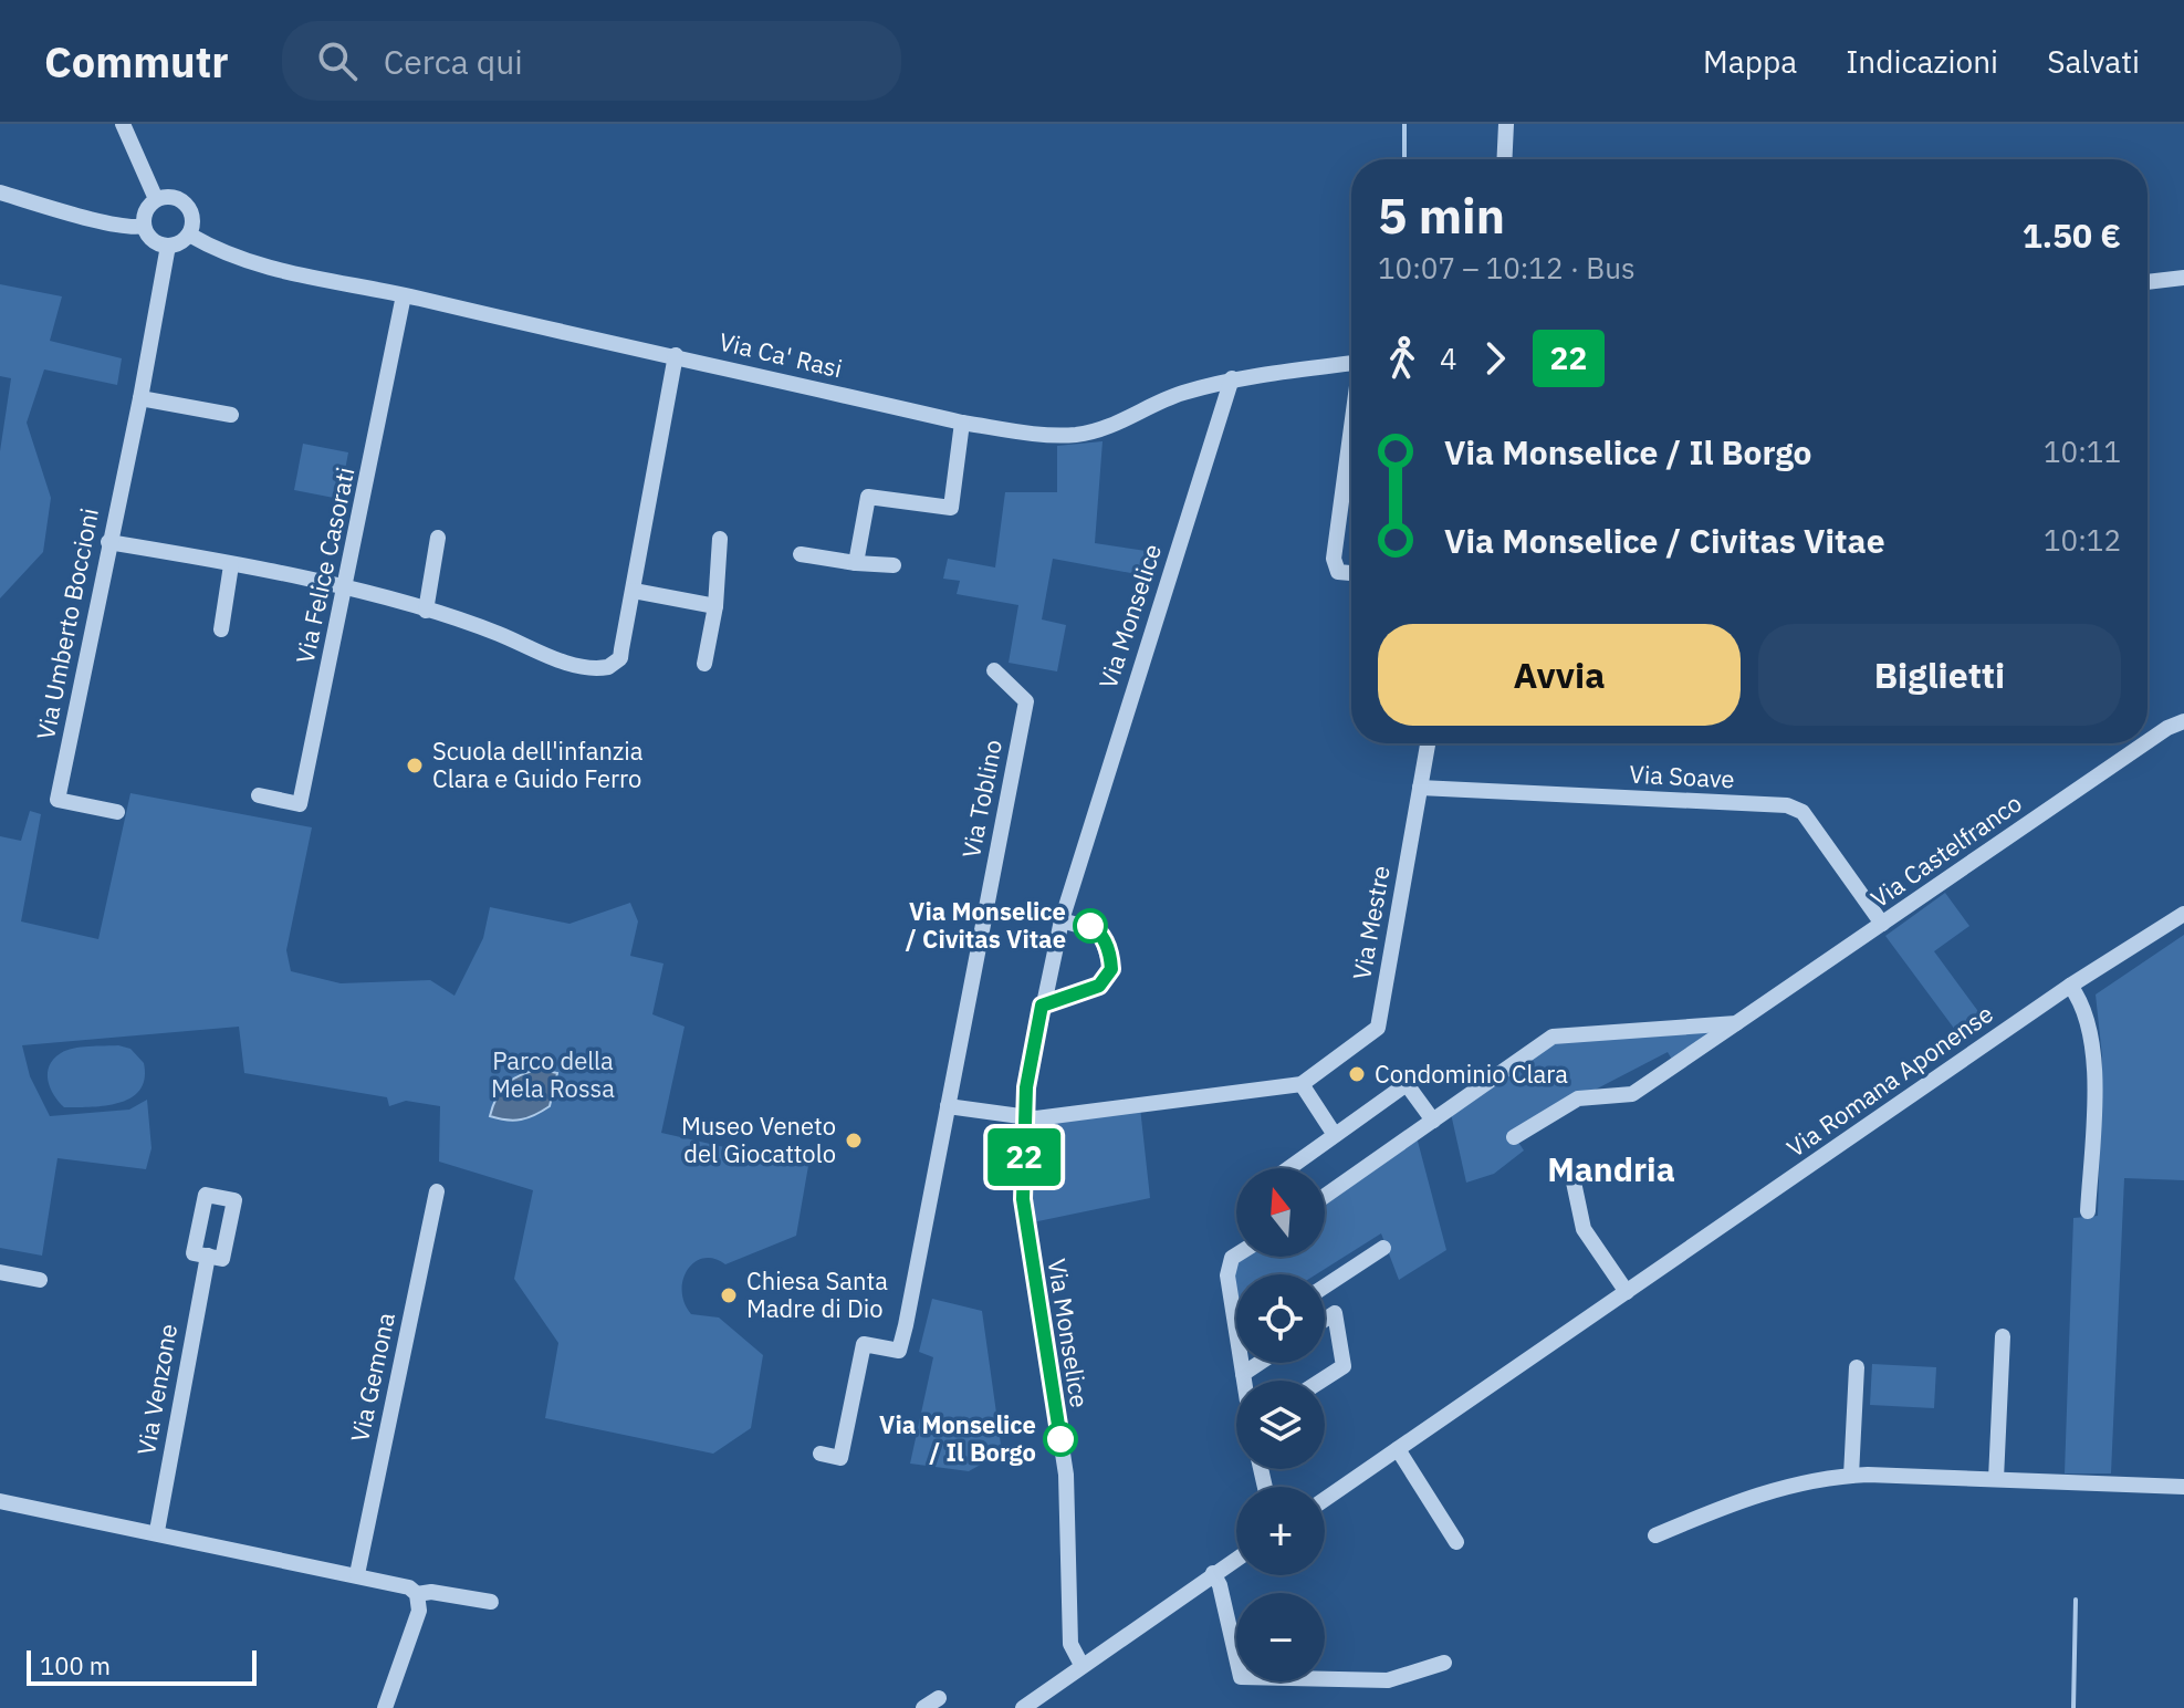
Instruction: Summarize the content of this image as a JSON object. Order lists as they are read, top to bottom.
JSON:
{
  "streets": {
    "street": [
      "Via Ca' Rasi",
      "Via Felice Casorati",
      "Via Monselice",
      "Via Umberto Boccioni",
      "Via Soave",
      "Via Toblino",
      "Via Castelfranco",
      "Via Mestre",
      "Via Romana Aponense",
      "Via Gemona",
      "Via Venzone"
    ]
  },
  "crossings": [
    ["Via Ca' Rasi", "Via Felice Casorati"],
    ["Via Ca' Rasi", "Via Monselice"],
    ["Via Ca' Rasi", "Via Umberto Boccioni"],
    ["Via Monselice", "Via Mestre"],
    ["Via Soave", "Via Castelfranco"],
    ["Via Soave", "Via Mestre"]
  ],
  "districts": ["Mandria"],
  "parks": ["Parco della Mela Rossa"],
  "places": [
    "Scuola dell'infanzia Clara e Guido Ferro",
    "Via Monselice / Civitas Vitae",
    "Condominio Clara",
    "Museo Veneto del Giocattolo",
    "Chiesa Santa Madre di Dio",
    "Via Monselice / Il Borgo"
  ],
  "lines": ["bus line 22"],
  "scale_bar": "100 m",
  "north": "top",
  "page": {
    "header": "Commutr",
    "search": "Cerca qui",
    "nav": ["Mappa", "Indicazioni", "Salvati"],
    "on_map": "22",
    "heading": ["5 min", "10:07 – 10:12 · Bus", "1.50 €"],
    "legs": ["4", "22"],
    "list": [
      {
        "name": "Via Monselice / Il Borgo",
        "value": "10:11"
      },
      {
        "name": "Via Monselice / Civitas Vitae",
        "value": "10:12"
      }
    ],
    "buttons": ["Avvia", "Biglietti"],
    "map_buttons": ["+", "−"],
    "scale": "100 m"
  }
}
